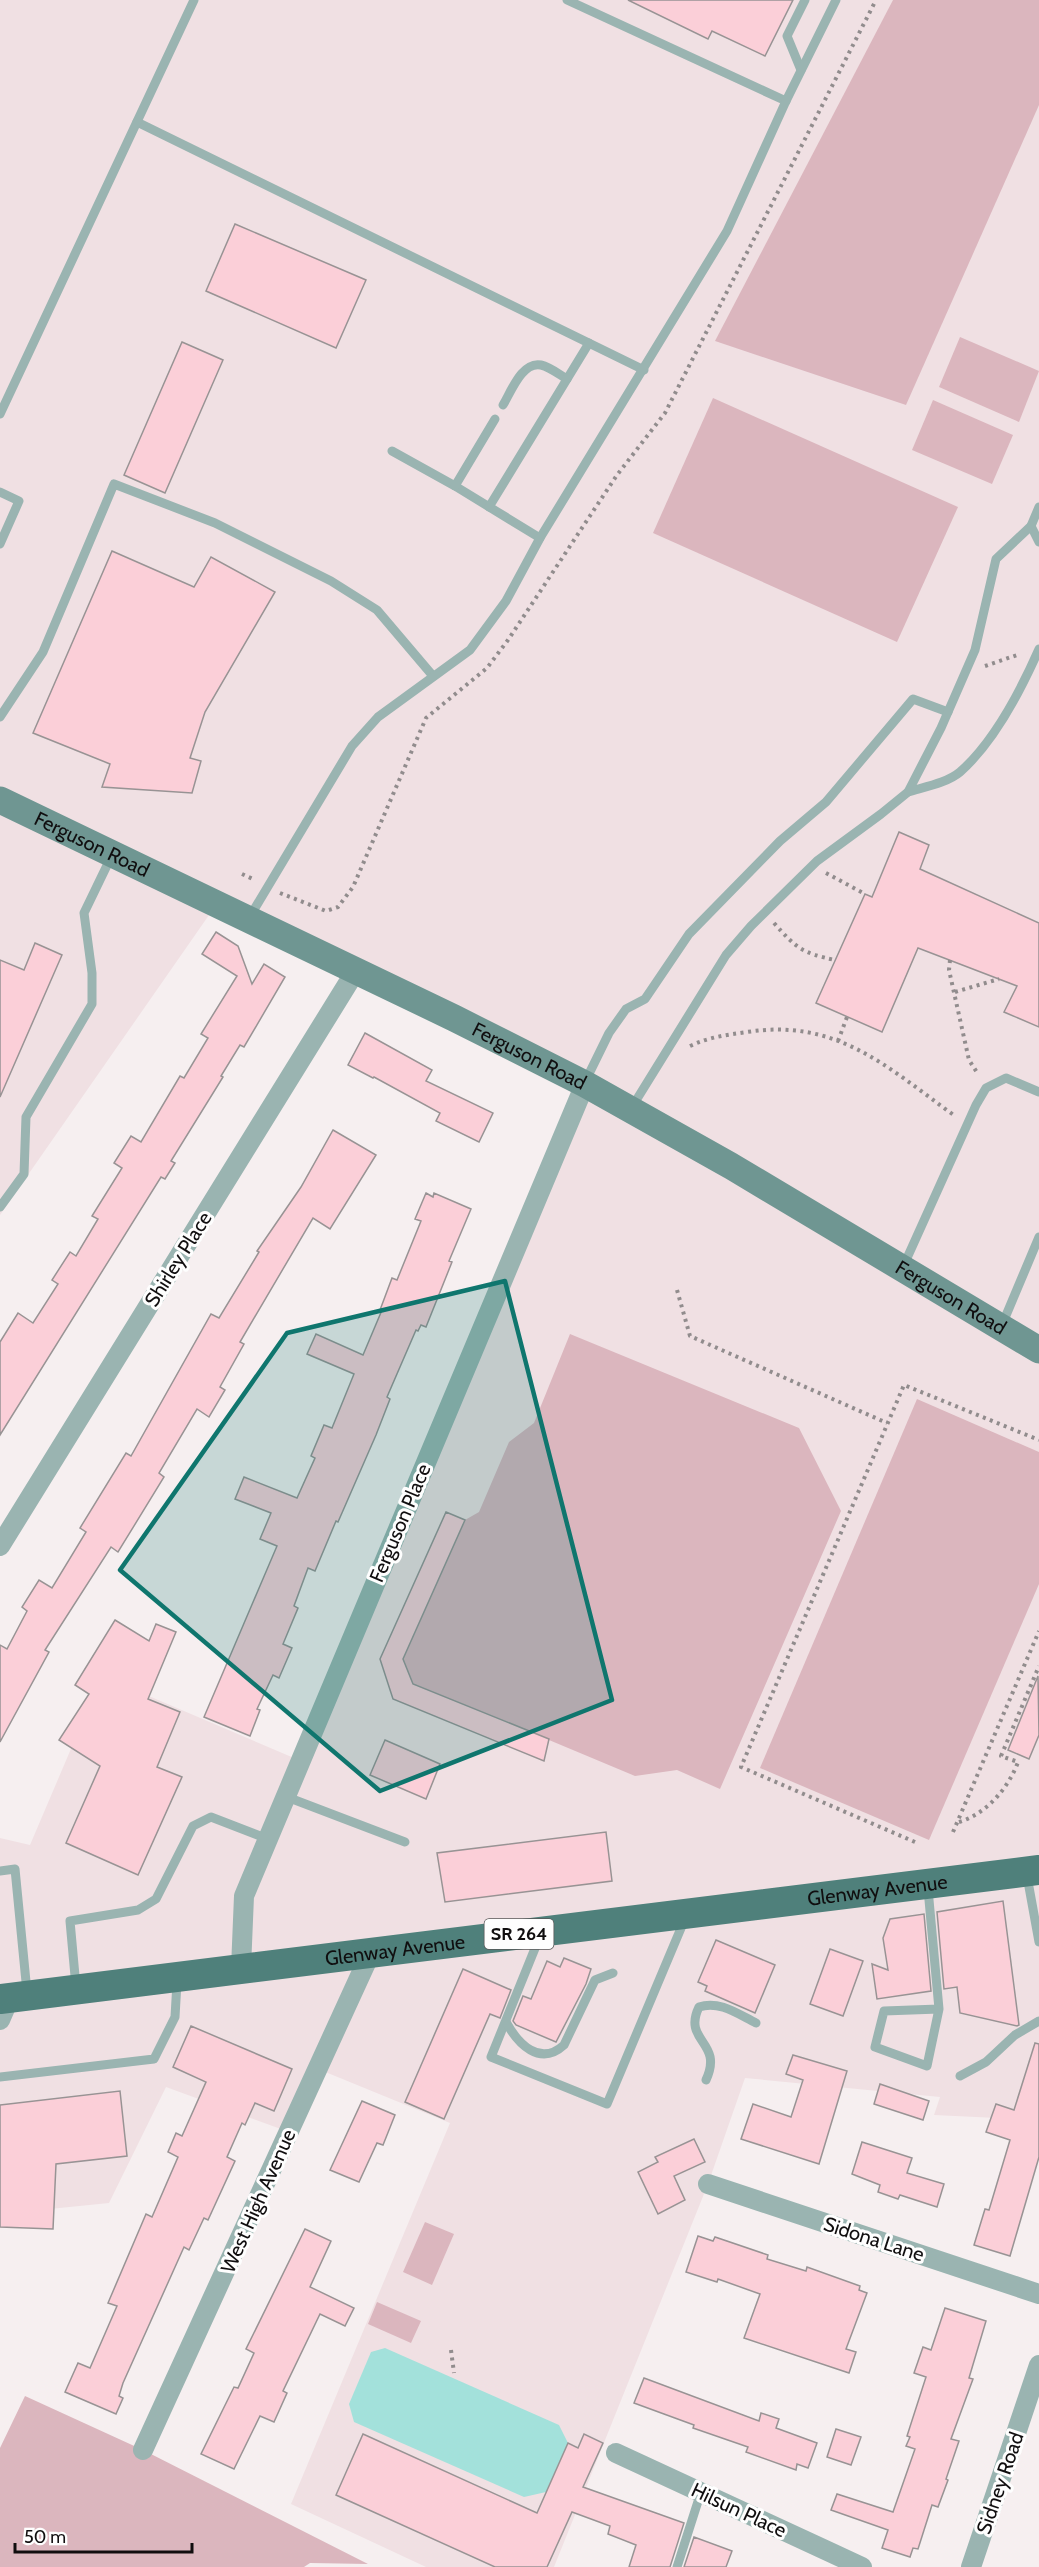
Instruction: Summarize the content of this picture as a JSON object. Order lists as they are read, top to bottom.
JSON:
{
  "streets": {
    "main road": ["Glenway Avenue", "SR 264"],
    "street": [
      "Ferguson Road",
      "Shirley Place",
      "Ferguson Place",
      "West High Avenue",
      "Sidona Lane",
      "Sidney Road",
      "Hilsun Place"
    ]
  },
  "crossings": [
    ["Ferguson Road", "Shirley Place"],
    ["Ferguson Road", "Ferguson Place"],
    ["Ferguson Place", "Glenway Avenue"],
    ["Glenway Avenue", "West High Avenue"]
  ],
  "scale_bar": "50 m"
}
